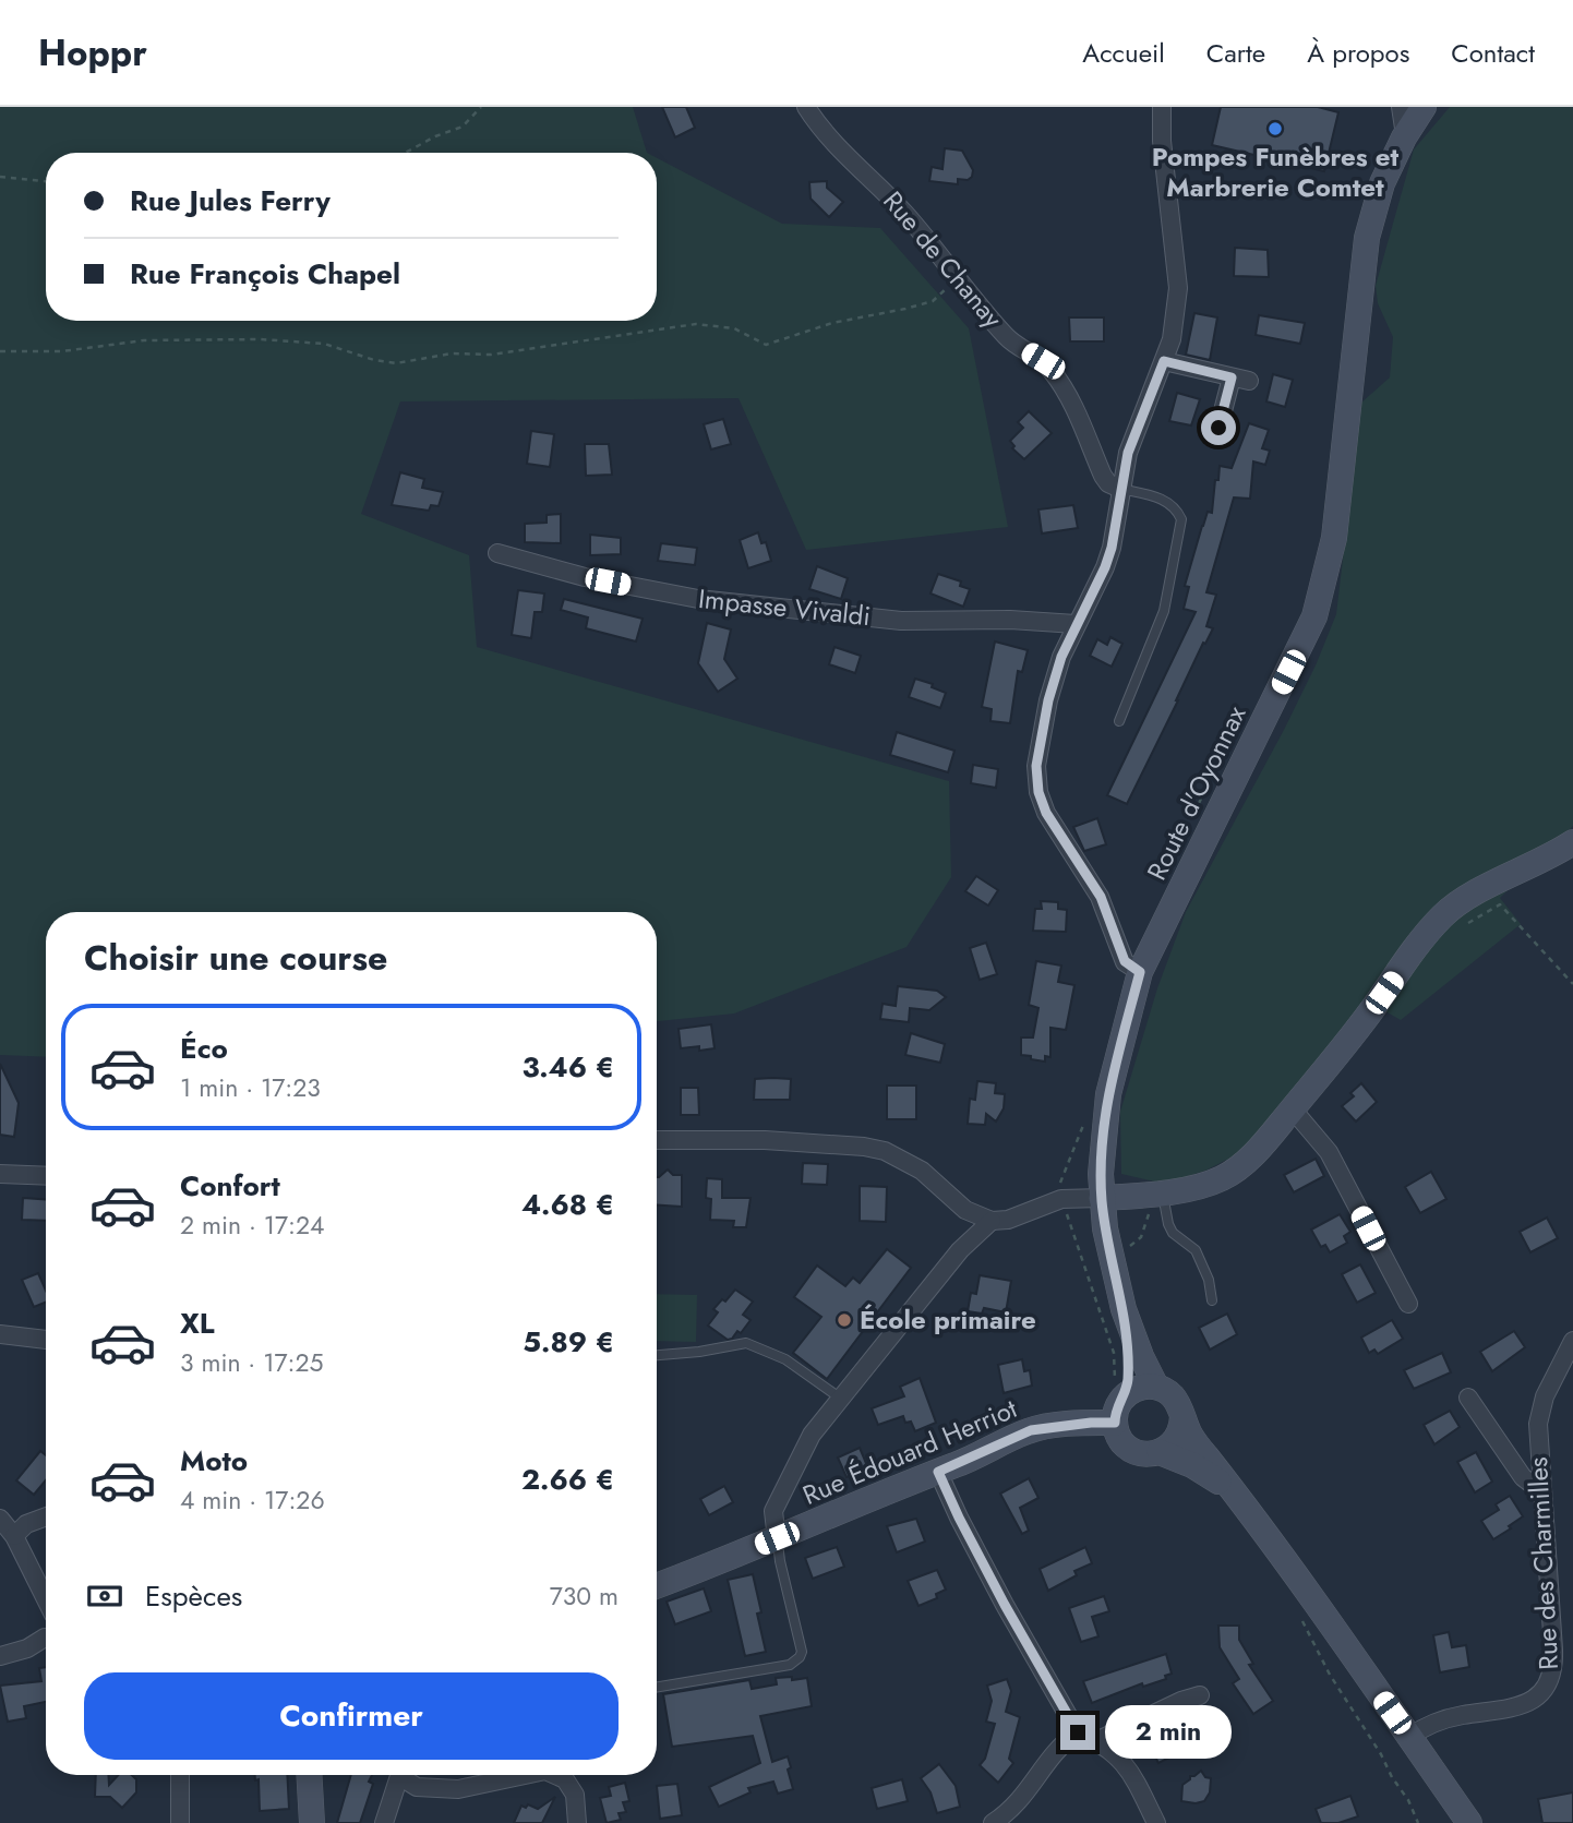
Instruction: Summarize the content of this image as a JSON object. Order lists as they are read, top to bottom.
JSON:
{
  "streets": {
    "main road": ["Route d'Oyonnax", "Rue Édouard Herriot"],
    "street": ["Rue de Chanay", "Impasse Vivaldi", "Rue des Charmilles"]
  },
  "places": ["Pompes Funèbres et Marbrerie Comtet", "École primaire"],
  "page": {
    "header": "Hoppr",
    "nav": [
      "Accueil",
      "Carte",
      "À propos",
      "Contact"
    ],
    "banner": ["Rue Jules Ferry", "Rue François Chapel"],
    "heading": "Choisir une course",
    "list": [
      {
        "name": "Éco",
        "note": "1 min · 17:23",
        "value": "3.46 €"
      },
      {
        "name": "Confort",
        "note": "2 min · 17:24",
        "value": "4.68 €"
      },
      {
        "name": "XL",
        "note": "3 min · 17:25",
        "value": "5.89 €"
      },
      {
        "name": "Moto",
        "note": "4 min · 17:26",
        "value": "2.66 €"
      }
    ],
    "pay": ["Espèces", "730 m"],
    "buttons": "Confirmer",
    "bubble": "2 min"
  }
}
